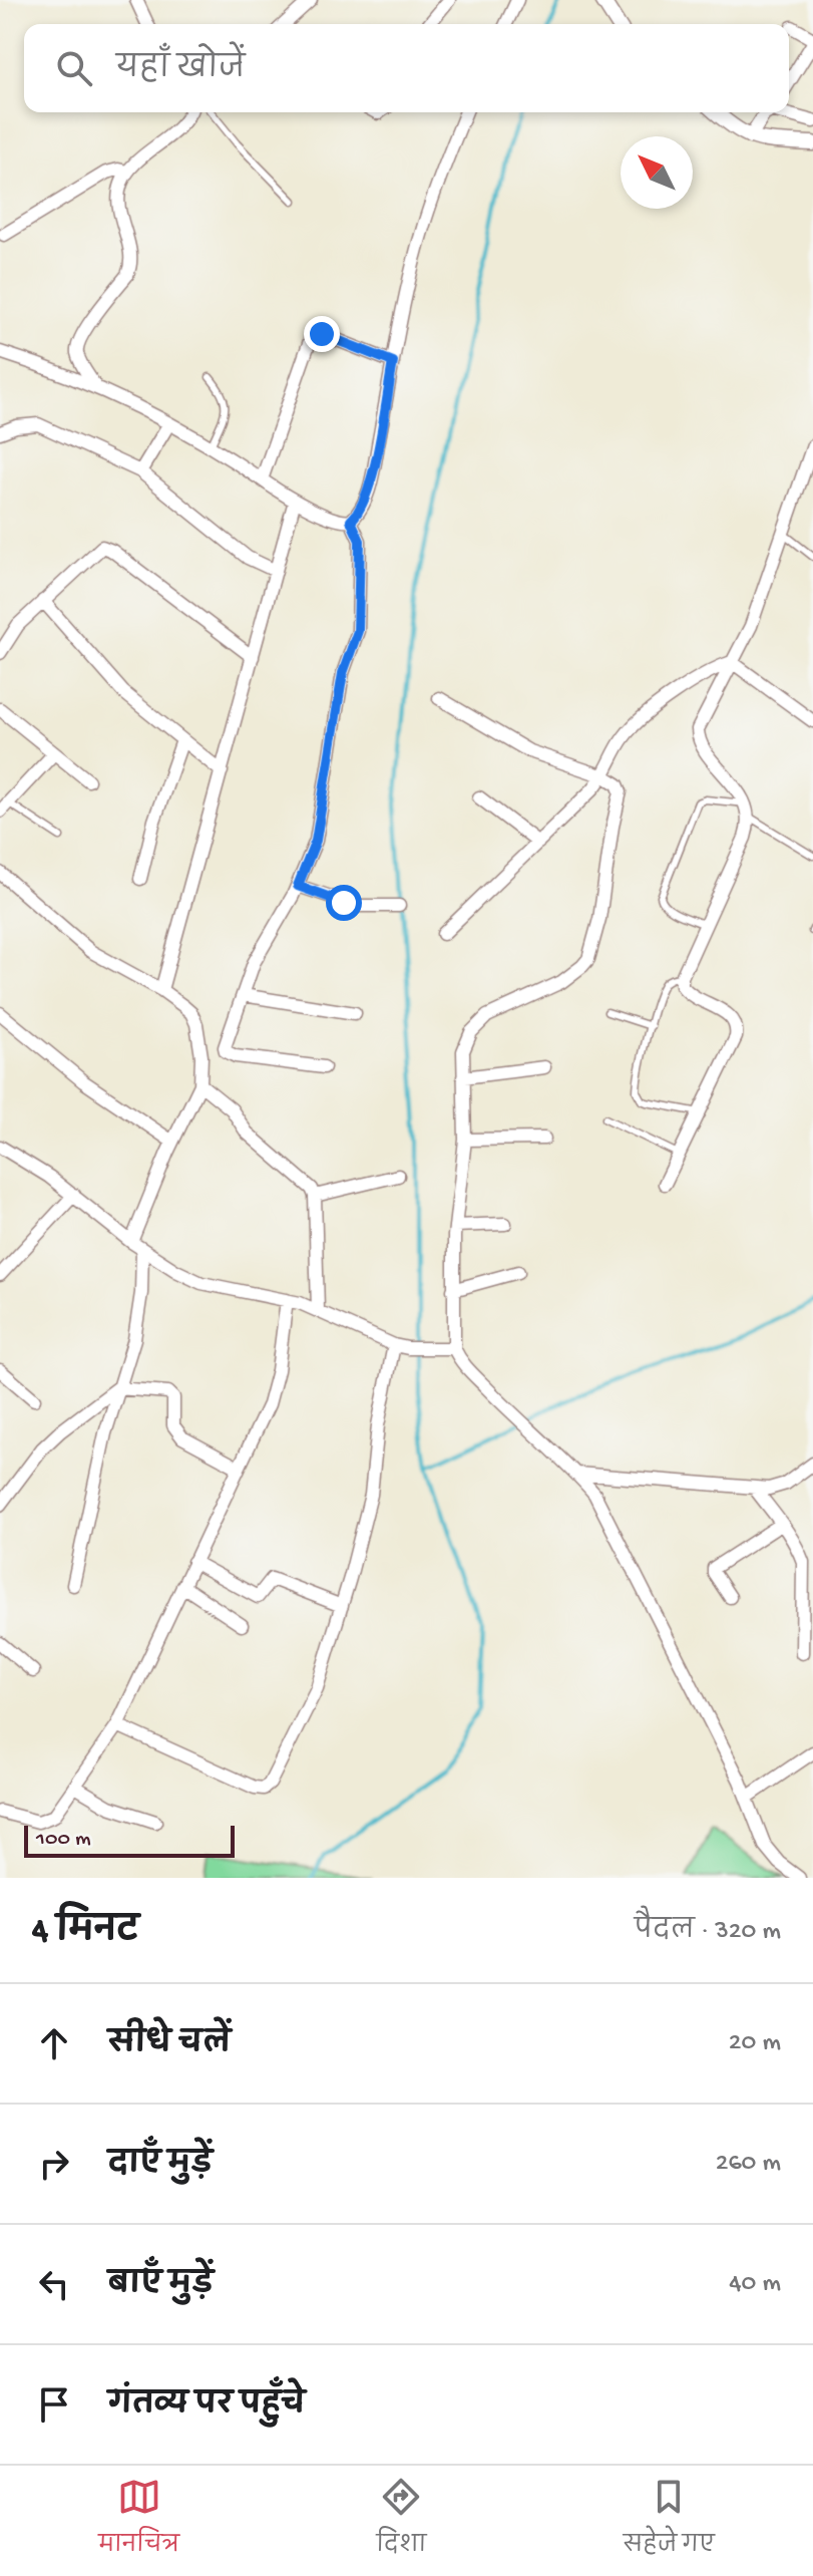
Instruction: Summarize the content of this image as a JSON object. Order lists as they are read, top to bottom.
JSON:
{
  "scale_bar": "100 m",
  "north": "top left",
  "page": {
    "search": "यहाँ खोजें",
    "scale": "100 m",
    "heading": ["4 मिनट", "पैदल · 320 m"],
    "list": [
      ["सीधे चलें", "20 m"],
      ["दाएँ मुड़ें", "260 m"],
      ["बाएँ मुड़ें", "40 m"],
      "गंतव्य पर पहुँचे"
    ],
    "nav": ["मानचित्र", "दिशा", "सहेजे गए"]
  }
}
